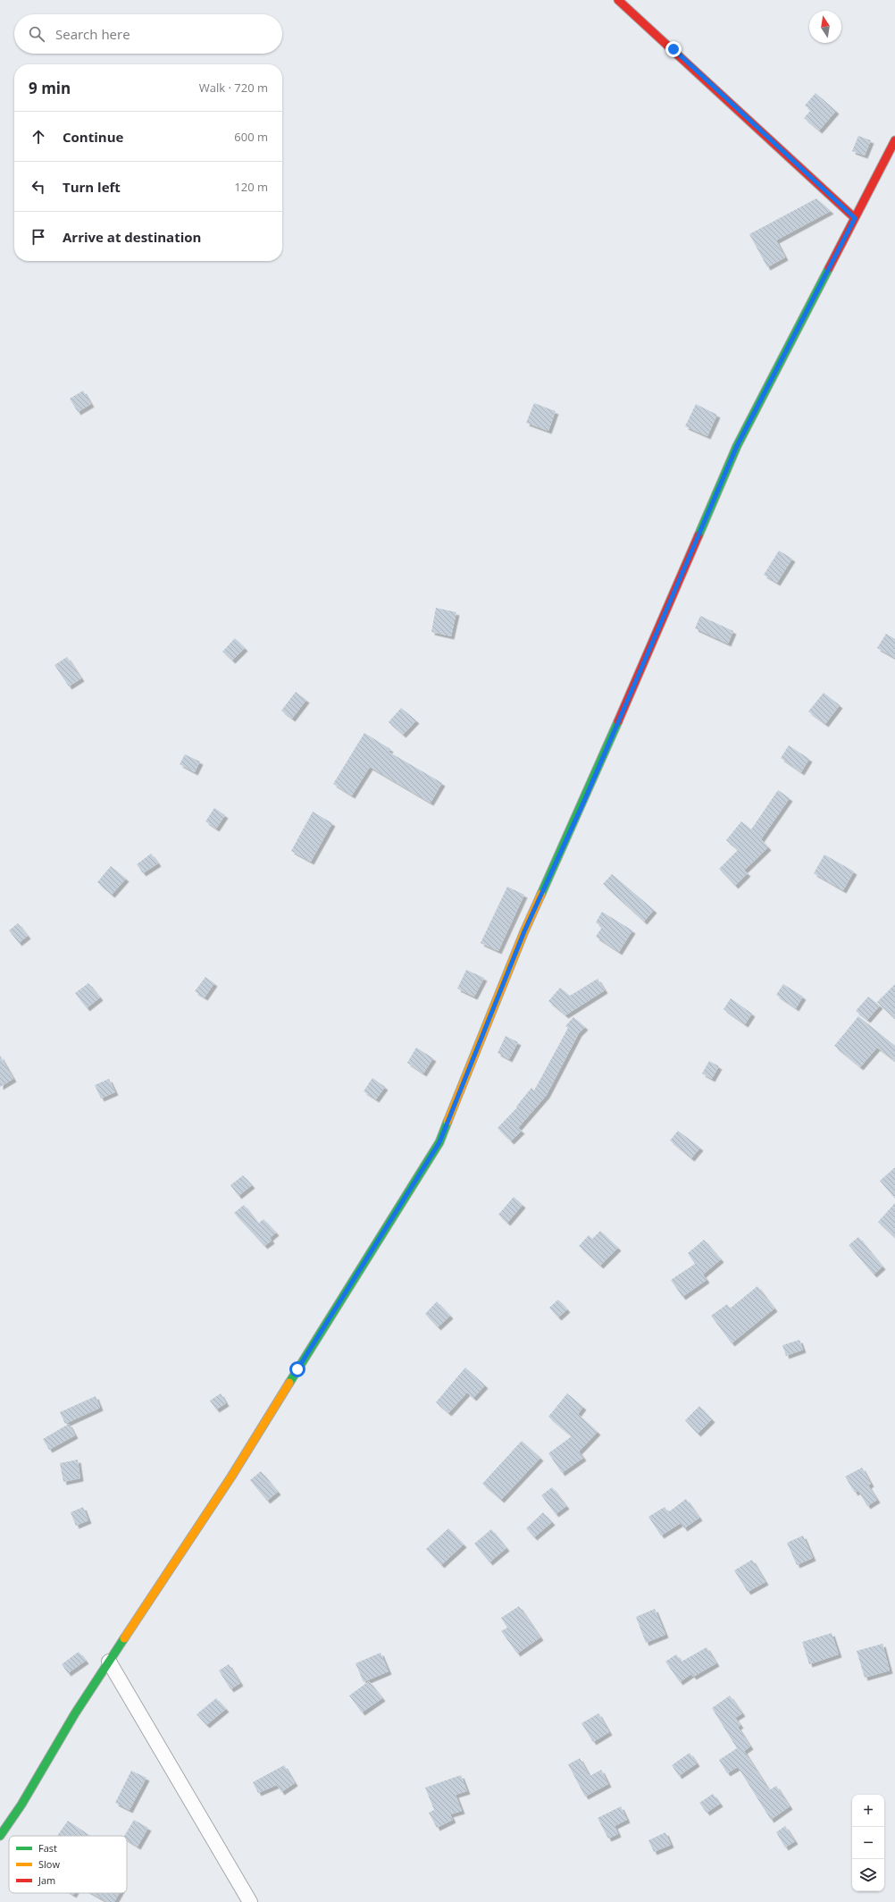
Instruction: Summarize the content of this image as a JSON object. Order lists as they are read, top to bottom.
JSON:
{
  "legend": ["Fast", "Slow", "Jam"],
  "north": "top",
  "page": {
    "search": "Search here",
    "heading": ["9 min", "Walk · 720 m"],
    "list": [
      ["Continue", "600 m"],
      ["Turn left", "120 m"],
      "Arrive at destination"
    ],
    "map_buttons": ["+", "−"]
  }
}
